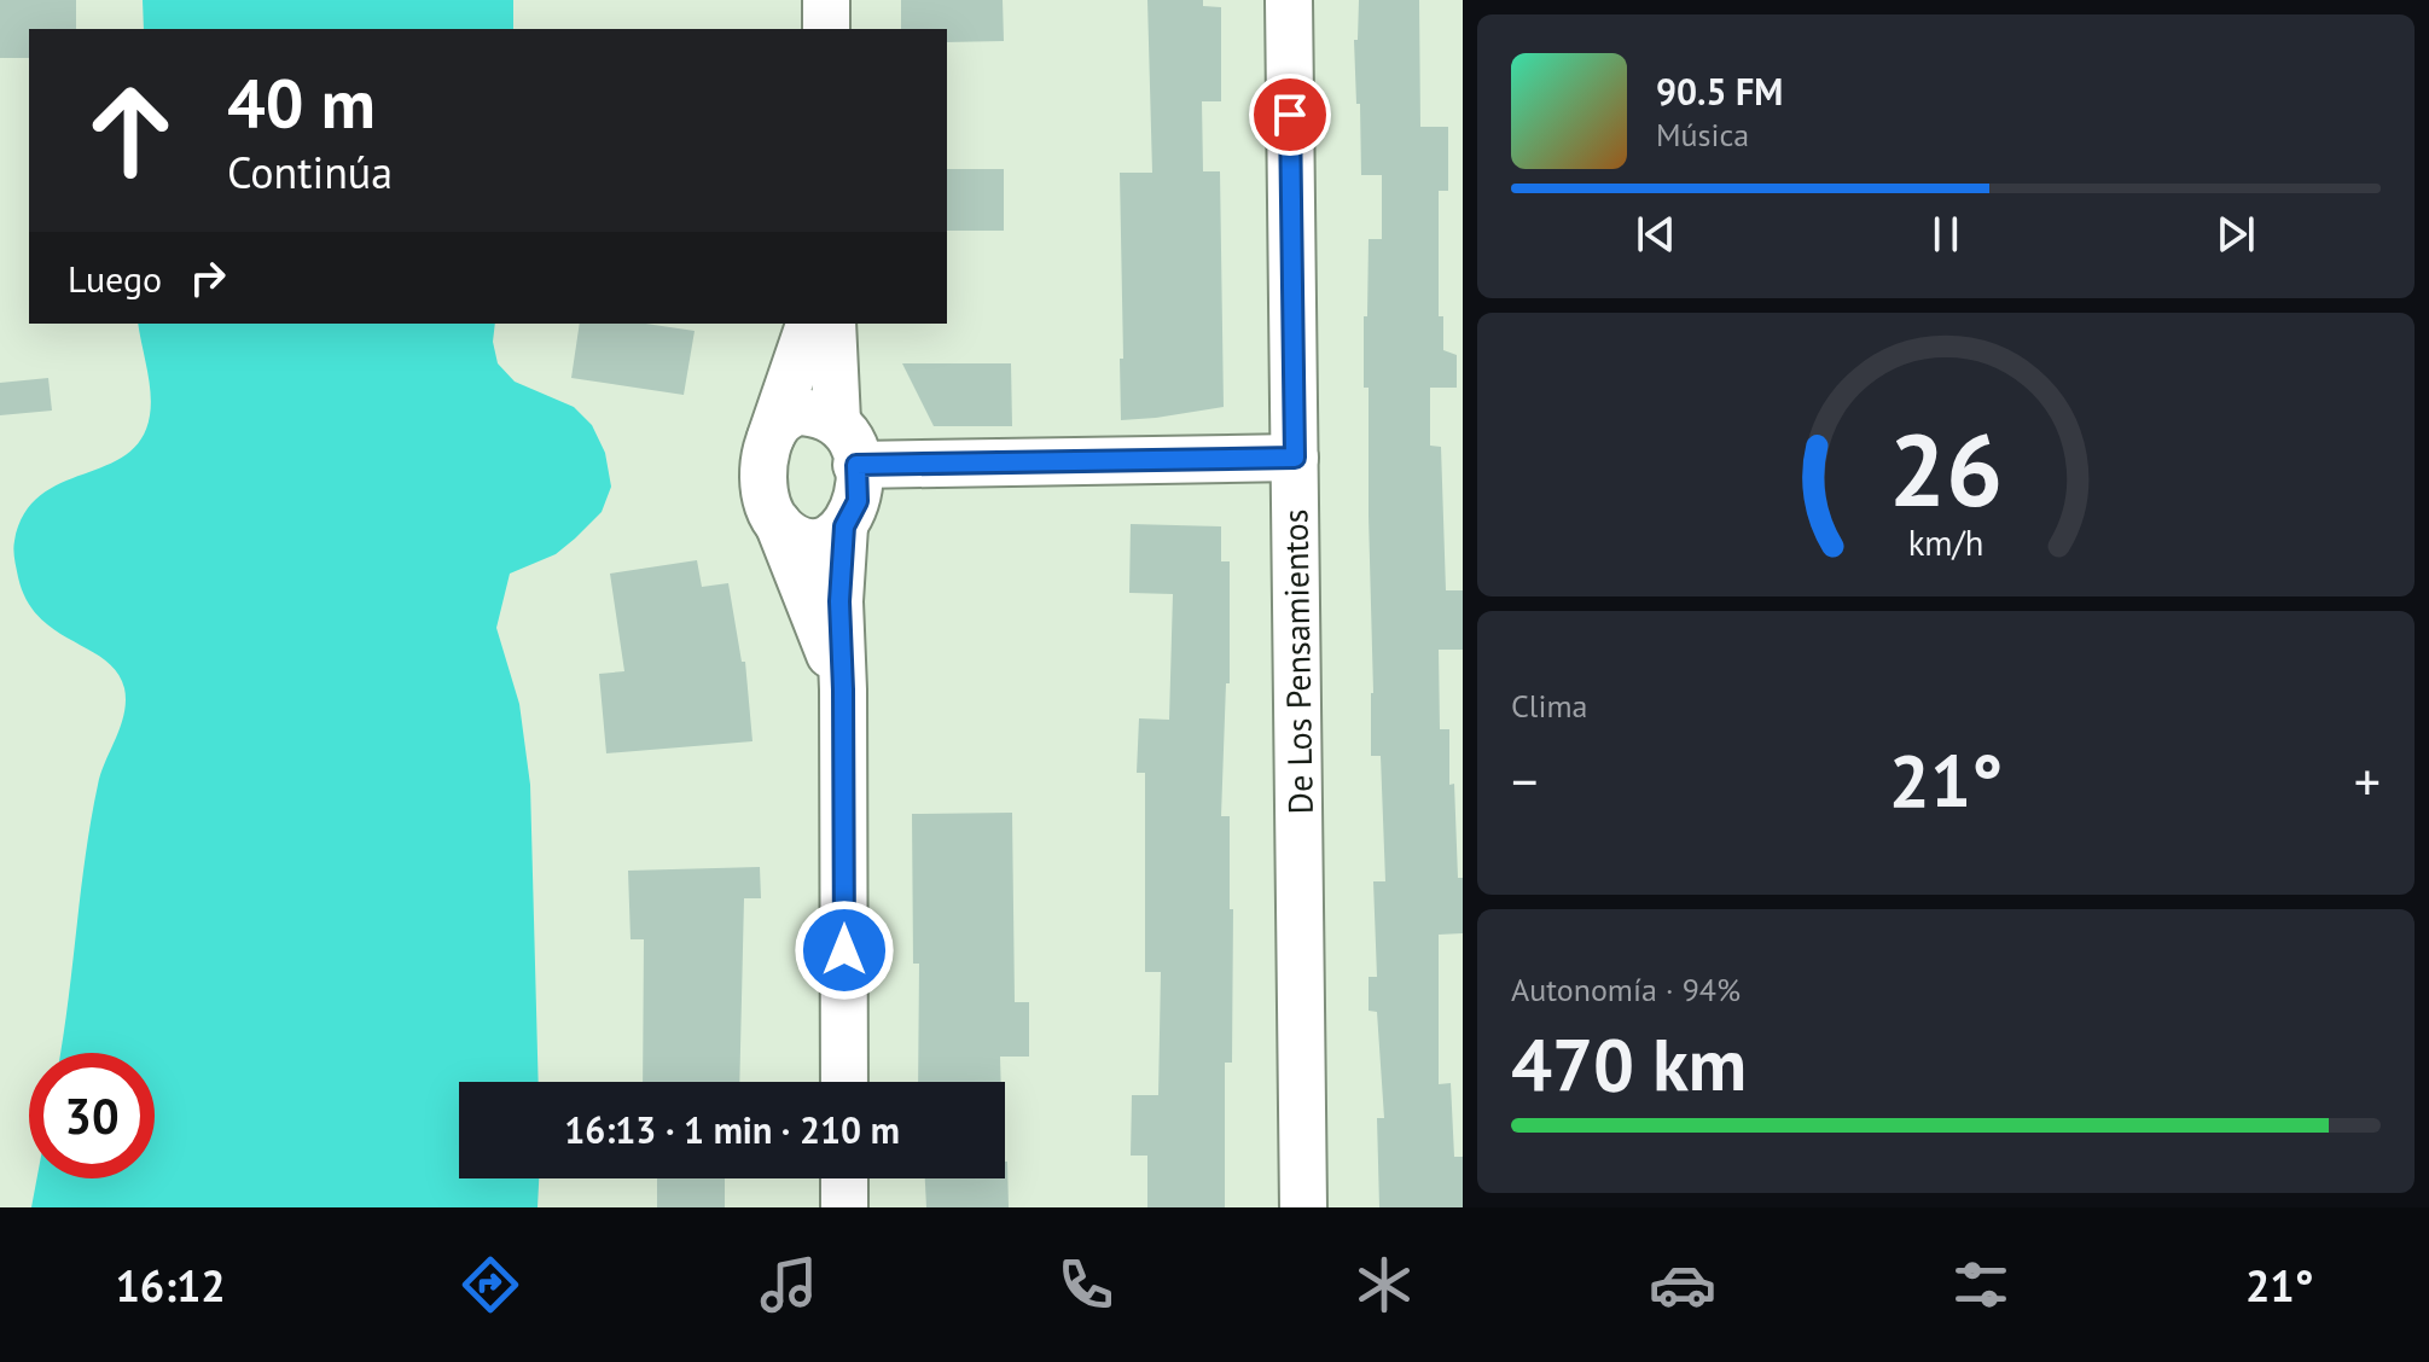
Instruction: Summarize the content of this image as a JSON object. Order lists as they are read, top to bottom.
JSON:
{
  "streets": {
    "street": ["De Los Pensamientos"]
  },
  "page": {
    "turn": ["40 m", "Continúa"],
    "song": ["90.5 FM", "Música"],
    "then": "Luego",
    "tile": [
      "Clima",
      ["Autonomía · 94%", "470 km"]
    ],
    "heat": ["−", "21°", "+"],
    "limit": "30",
    "trip": "16:13 · 1 min · 210 m",
    "tabs": ["16:12", "21°"],
    "gauge": ["26", "km/h"]
  }
}
